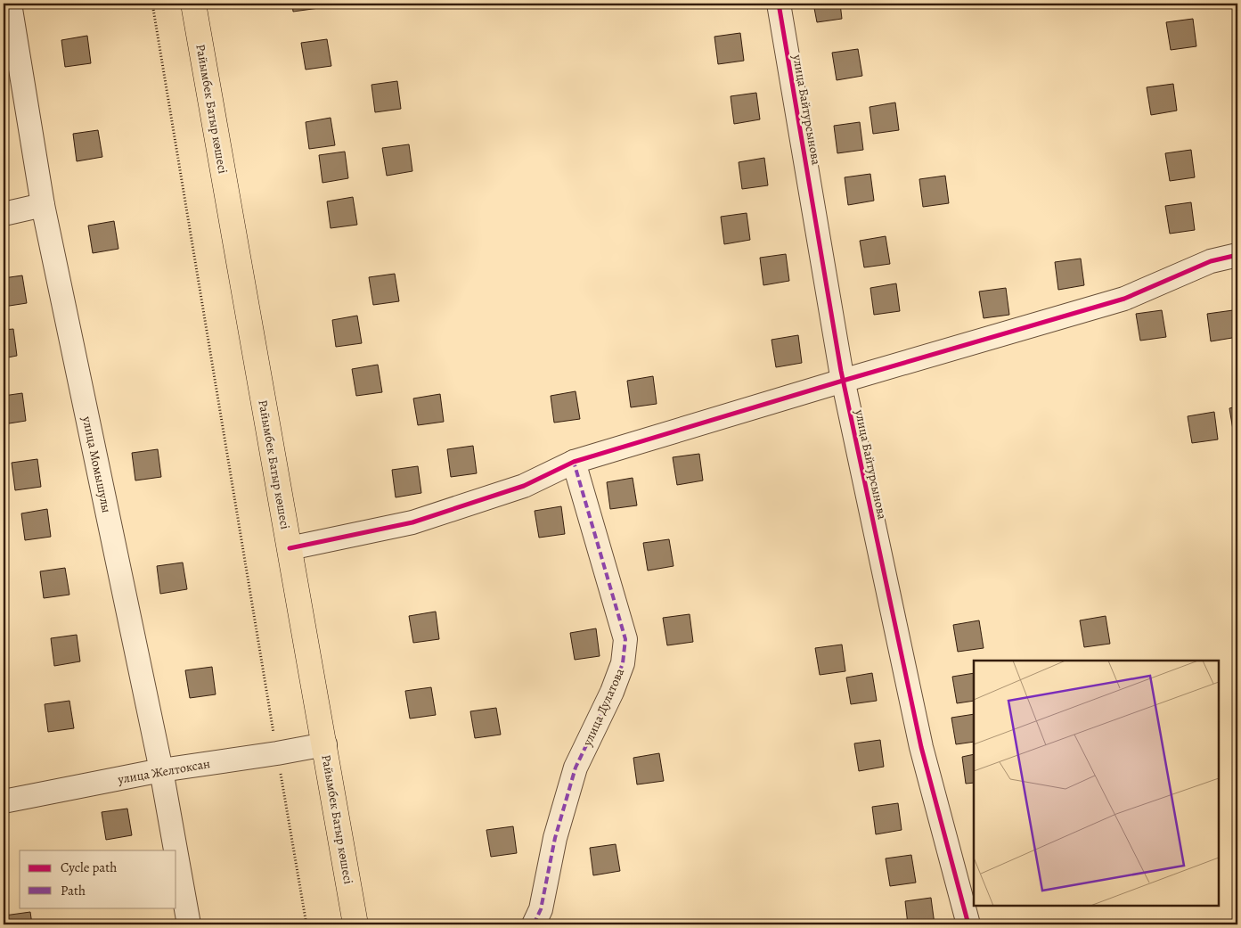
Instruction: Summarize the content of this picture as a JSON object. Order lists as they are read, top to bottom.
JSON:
{
  "streets": {
    "main road": ["Райымбек Батыр көшесі"],
    "street": [
      "улица Байтурсынова",
      "улица Момышулы",
      "улица Дулатова",
      "улица Желтоксан"
    ]
  },
  "crossings": [
    ["Райымбек Батыр көшесі", "улица Желтоксан"],
    ["улица Момышулы", "улица Желтоксан"]
  ],
  "legend": ["Cycle path", "Path"]
}
